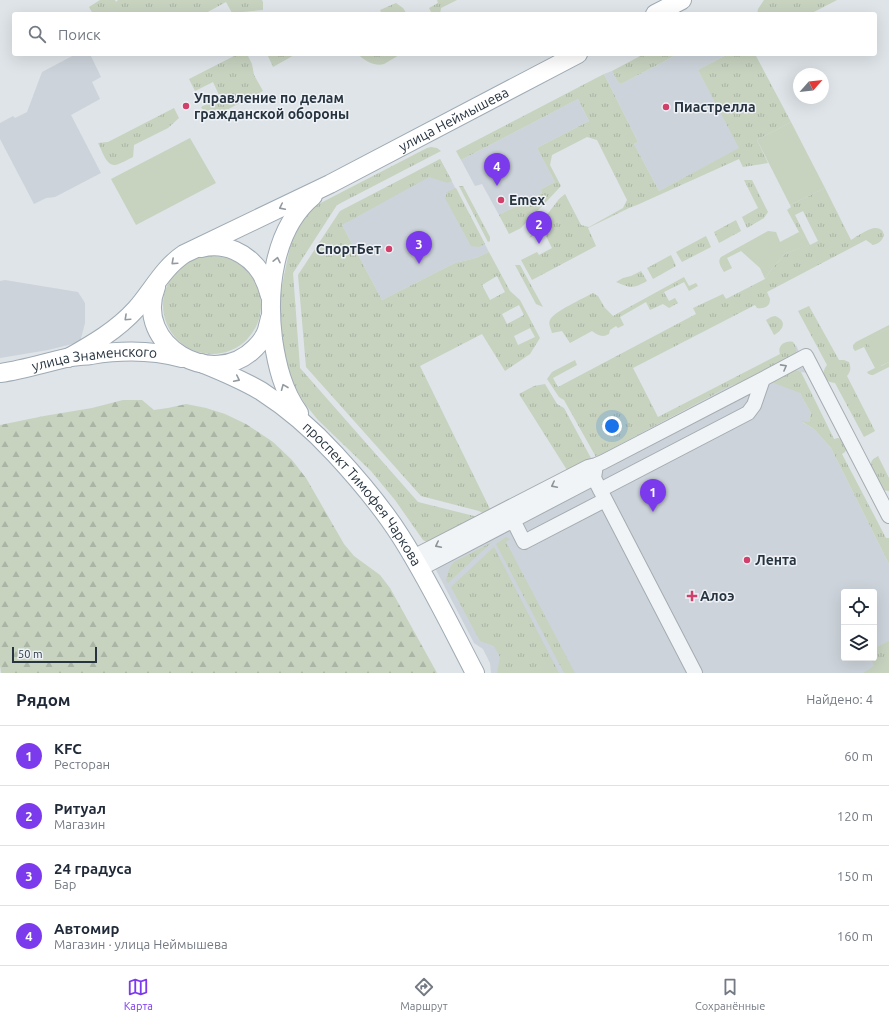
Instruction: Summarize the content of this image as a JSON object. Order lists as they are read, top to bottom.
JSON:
{
  "streets": {
    "main road": ["улица Неймышева", "улица Знаменского", "проспект Тимофея Чаркова"]
  },
  "crossings": [
    ["улица Знаменского", "проспект Тимофея Чаркова"]
  ],
  "places": {
    "other": [
      "Управление по делам гражданской обороны",
      "Пиастрелла",
      "Emex",
      "СпортБет",
      "Лента"
    ],
    "health": ["Алоэ"]
  },
  "scale_bar": "50 m",
  "north": "top right",
  "page": {
    "search": "Поиск",
    "pins": [
      "4",
      "2",
      "3",
      "1"
    ],
    "scale": "50 m",
    "heading": ["Рядом", "Найдено: 4"],
    "list": [
      {
        "mark": "1",
        "name": "KFC",
        "note": "Ресторан",
        "value": "60 m"
      },
      {
        "mark": "2",
        "name": "Ритуал",
        "note": "Магазин",
        "value": "120 m"
      },
      {
        "mark": "3",
        "name": "24 градуса",
        "note": "Бар",
        "value": "150 m"
      },
      {
        "mark": "4",
        "name": "Автомир",
        "note": "Магазин · улица Неймышева",
        "value": "160 m"
      }
    ],
    "nav": ["Карта", "Маршрут", "Сохранённые"]
  }
}
